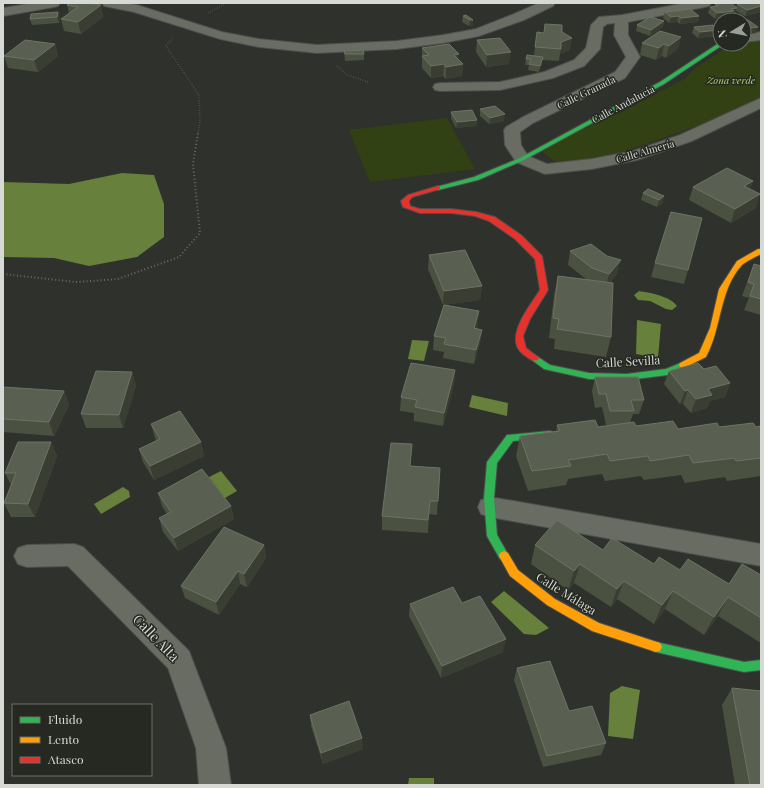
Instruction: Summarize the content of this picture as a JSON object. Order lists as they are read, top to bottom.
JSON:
{
  "streets": {
    "street": [
      "Calle Granada",
      "Calle Andalucía",
      "Calle Almería",
      "Calle Sevilla",
      "Calle Málaga",
      "Calle Alta"
    ]
  },
  "crossings": [
    ["Calle Granada", "Calle Andalucía"],
    ["Calle Granada", "Calle Almería"],
    ["Calle Granada", "Calle Sevilla"],
    ["Calle Andalucía", "Calle Almería"],
    ["Calle Andalucía", "Calle Sevilla"],
    ["Calle Almería", "Calle Sevilla"]
  ],
  "parks": ["Zona verde"],
  "legend": ["Fluido", "Lento", "Atasco"],
  "north": "left"
}
